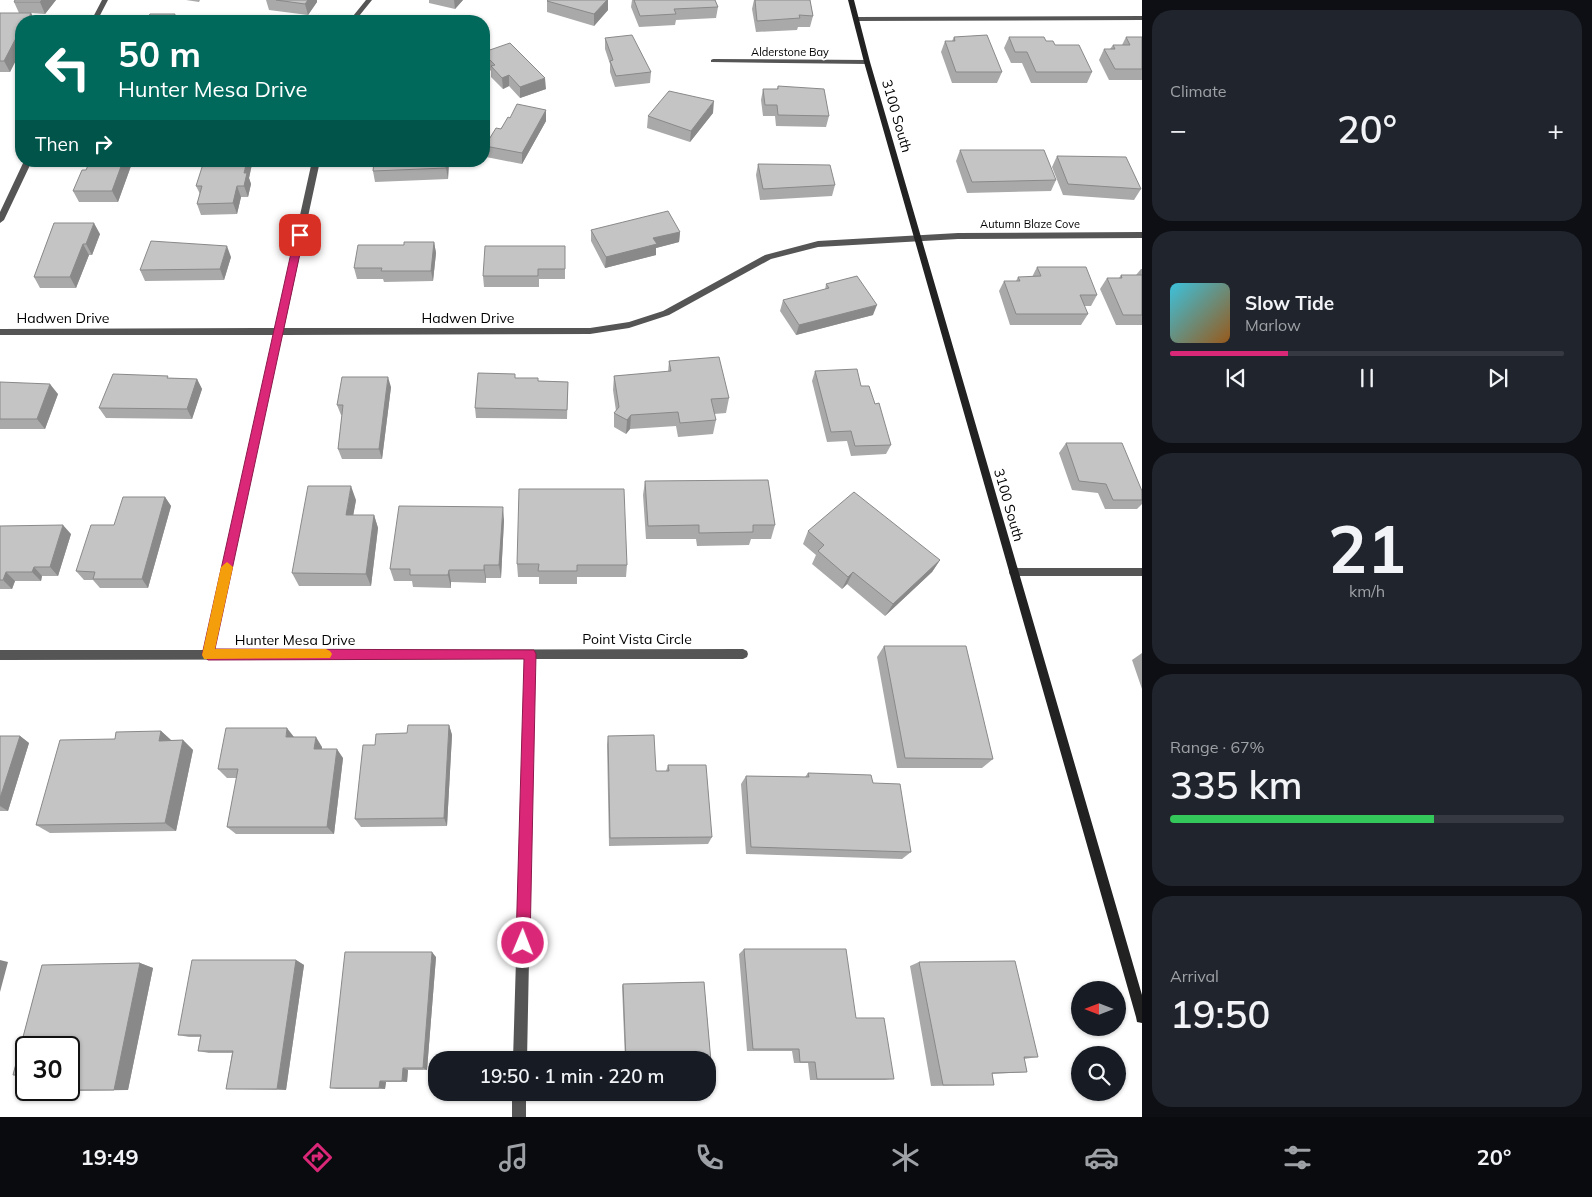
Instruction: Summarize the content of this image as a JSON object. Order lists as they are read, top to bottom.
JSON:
{
  "streets": {
    "main road": ["3100 South"],
    "street": [
      "Alderstone Bay",
      "Autumn Blaze Cove",
      "Hadwen Drive",
      "Point Vista Circle",
      "Hunter Mesa Drive"
    ]
  },
  "crossings": [
    ["Alderstone Bay", "3100 South"],
    ["3100 South", "Autumn Blaze Cove"],
    ["3100 South", "Hadwen Drive"],
    ["Autumn Blaze Cove", "Hadwen Drive"],
    ["Point Vista Circle", "Hunter Mesa Drive"]
  ],
  "north": "left",
  "page": {
    "tile": [
      "Climate",
      ["21", "km/h"],
      ["Range · 67%", "335 km"],
      ["Arrival", "19:50"]
    ],
    "turn": ["50 m", "Hunter Mesa Drive"],
    "heat": ["−", "20°", "+"],
    "then": "Then",
    "song": ["Slow Tide", "Marlow"],
    "limit": "30",
    "trip": "19:50 · 1 min · 220 m",
    "tabs": ["19:49", "20°"]
  }
}
